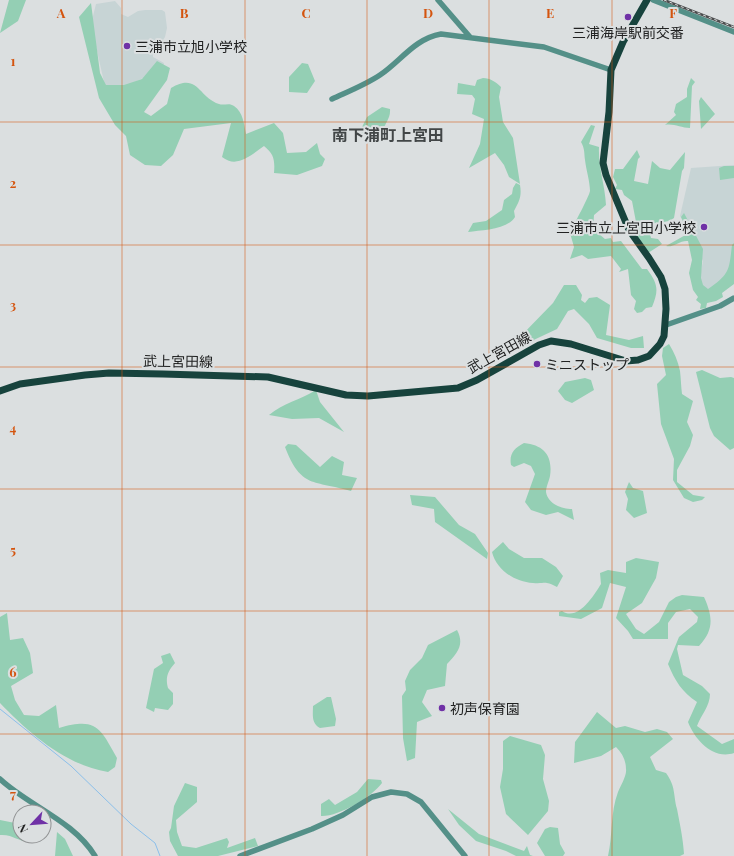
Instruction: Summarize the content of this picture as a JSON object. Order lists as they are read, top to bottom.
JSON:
{
  "streets": {
    "main road": ["武上宮田線"]
  },
  "districts": ["南下浦町上宮田"],
  "places": [
    "三浦海岸駅前交番",
    "三浦市立旭小学校",
    "三浦市立上宮田小学校",
    "ミニストップ",
    "初声保育園"
  ],
  "north": "bottom left",
  "grid": {
    "columns": [
      "A",
      "B",
      "C",
      "D",
      "E",
      "F"
    ],
    "rows": [
      "1",
      "2",
      "3",
      "4",
      "5",
      "6",
      "7"
    ]
  }
}
